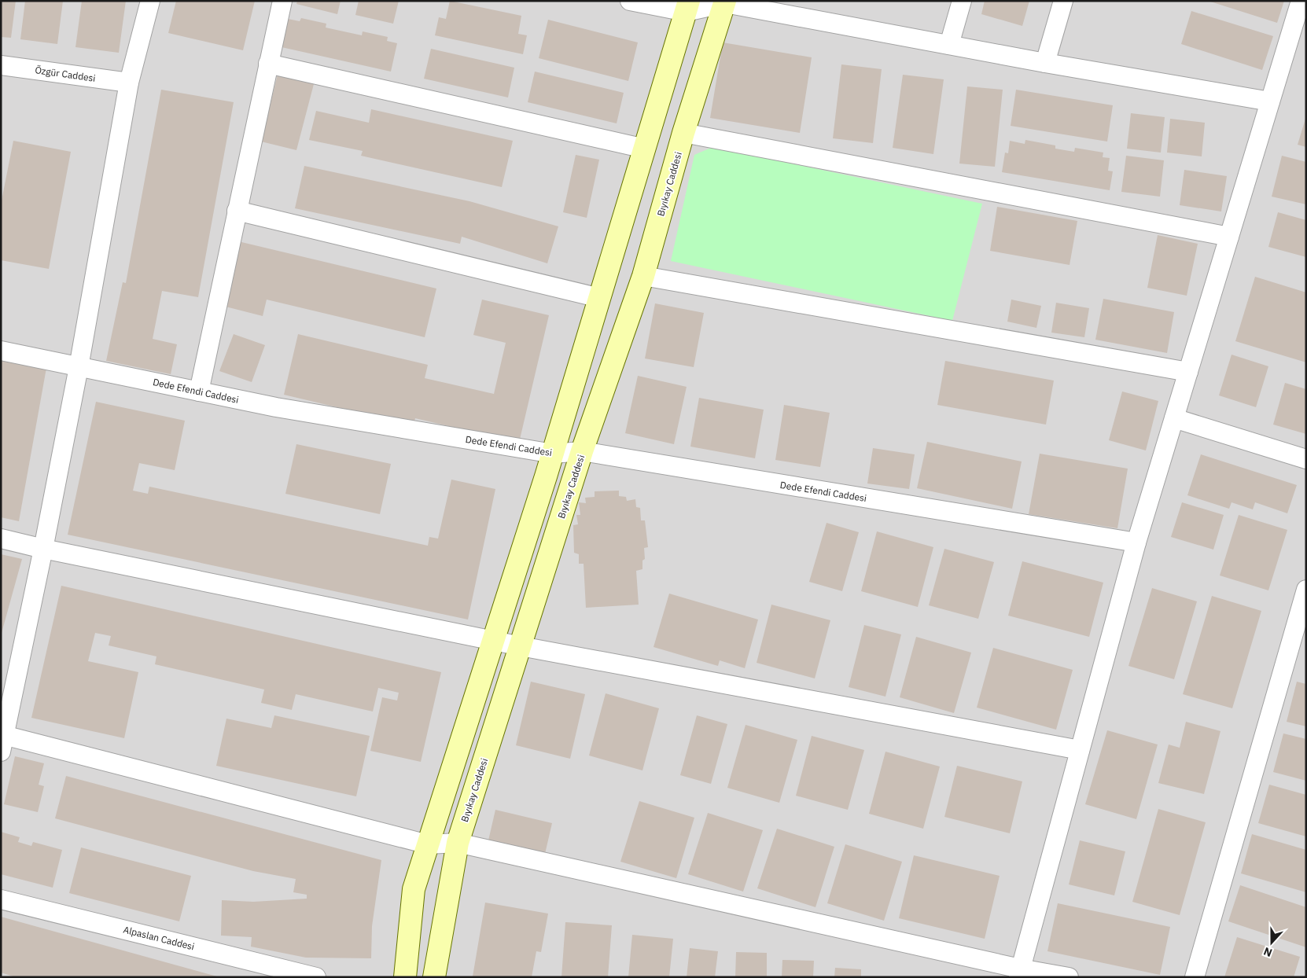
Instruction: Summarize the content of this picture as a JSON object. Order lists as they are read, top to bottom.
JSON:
{
  "streets": {
    "street": [
      "Özgür Caddesi",
      "Bıyıkay Caddesi",
      "Dede Efendi Caddesi",
      "Alpaslan Caddesi"
    ]
  },
  "crossings": [
    ["Bıyıkay Caddesi", "Dede Efendi Caddesi"]
  ],
  "north": "bottom"
}
